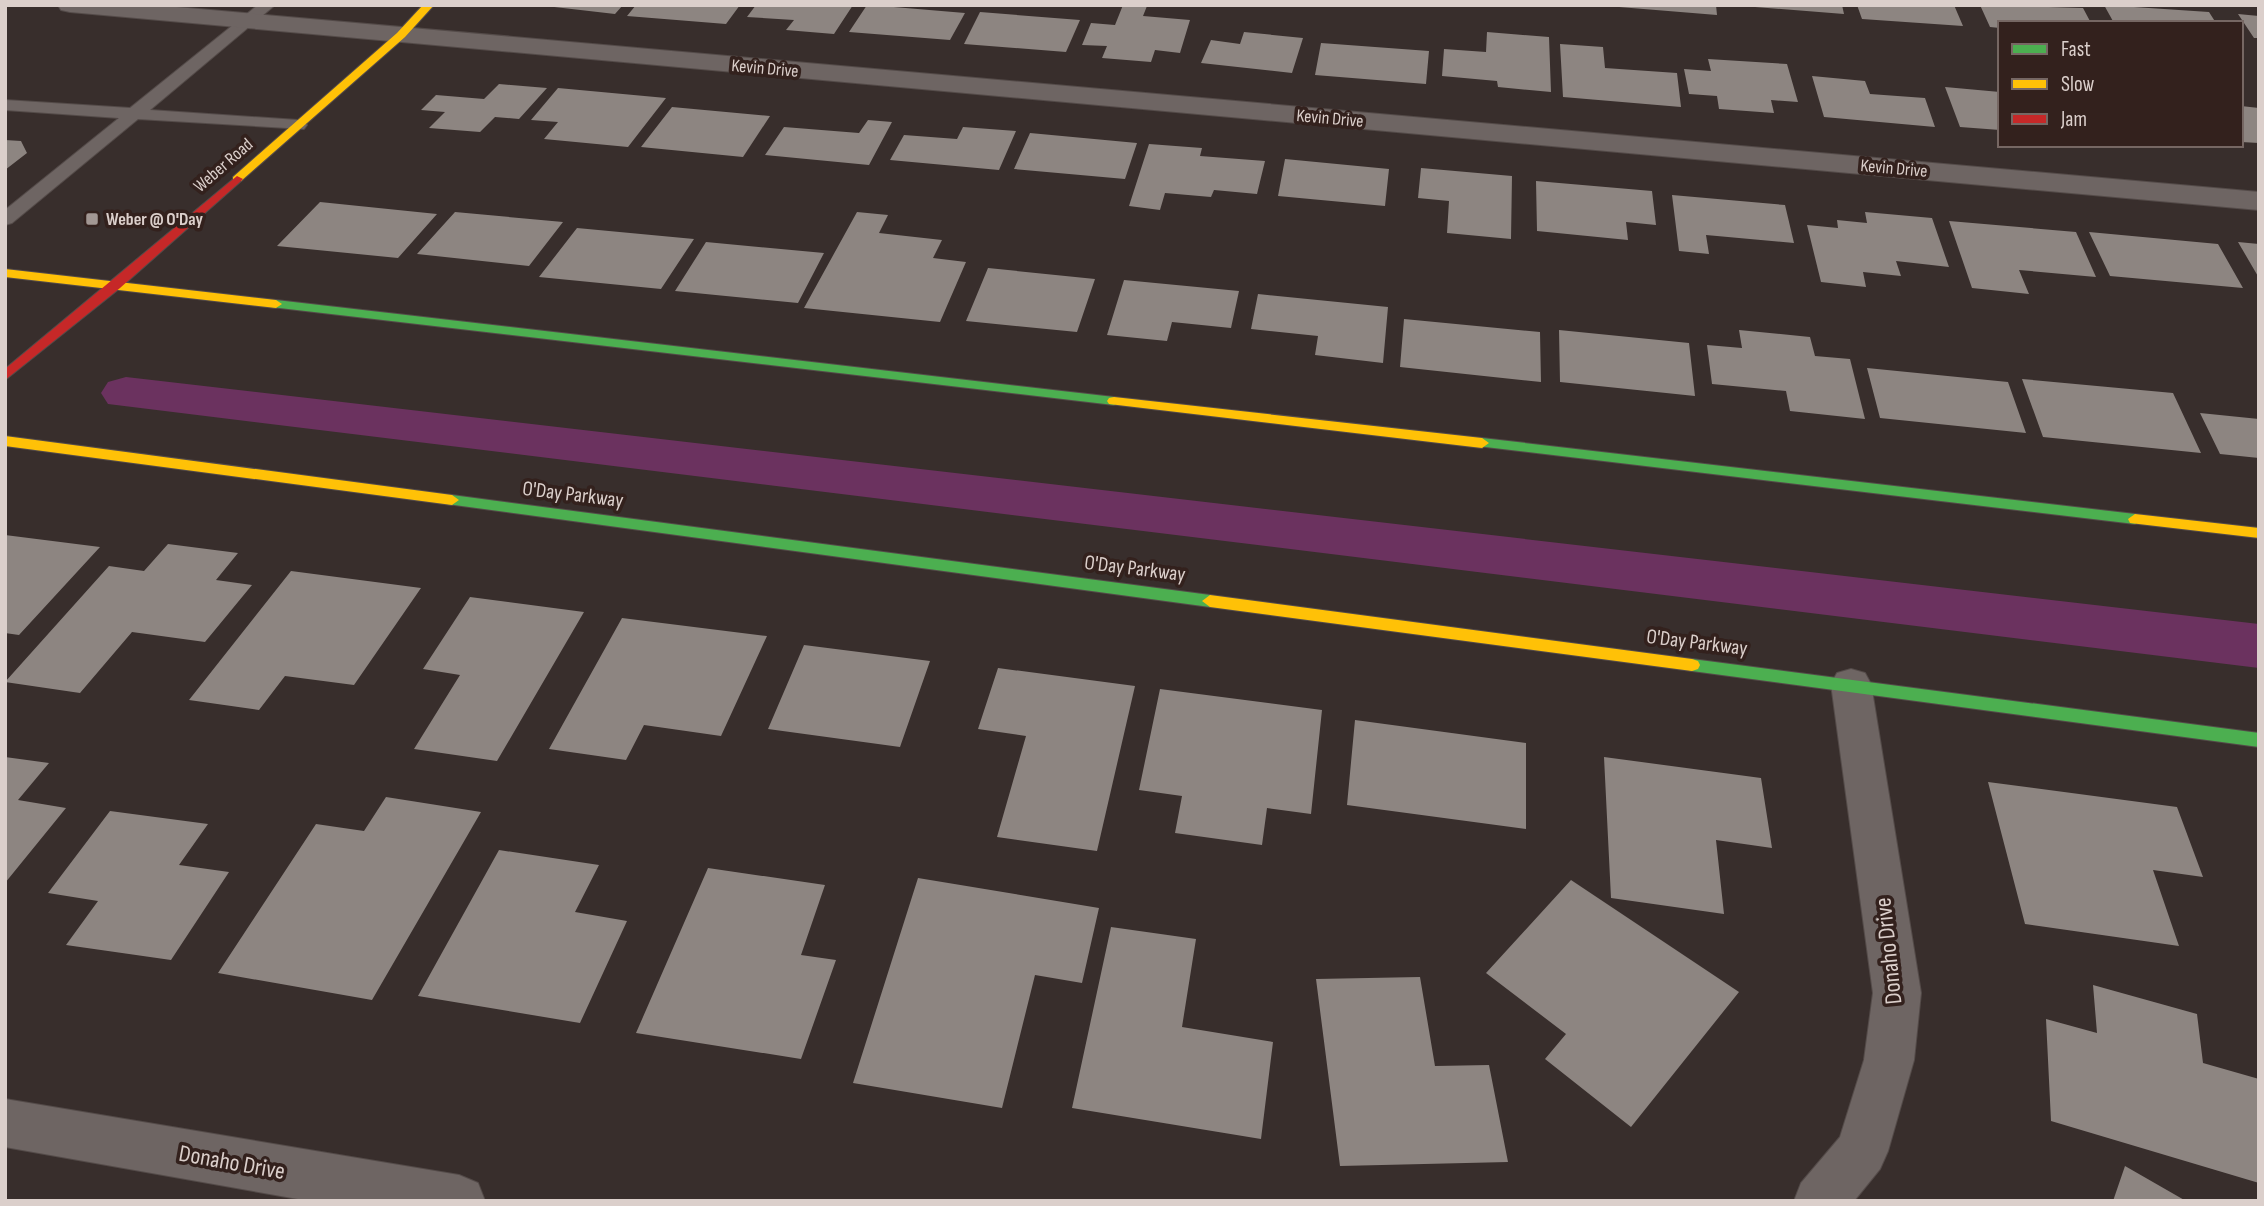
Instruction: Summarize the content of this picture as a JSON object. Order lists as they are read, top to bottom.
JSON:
{
  "streets": {
    "street": [
      "Kevin Drive",
      "Weber Road",
      "O'Day Parkway",
      "Donaho Drive"
    ]
  },
  "crossings": [
    ["Kevin Drive", "Weber Road"],
    ["O'Day Parkway", "Donaho Drive"]
  ],
  "places": {
    "transit": ["Weber @ O'Day"]
  },
  "legend": ["Fast", "Slow", "Jam"]
}
